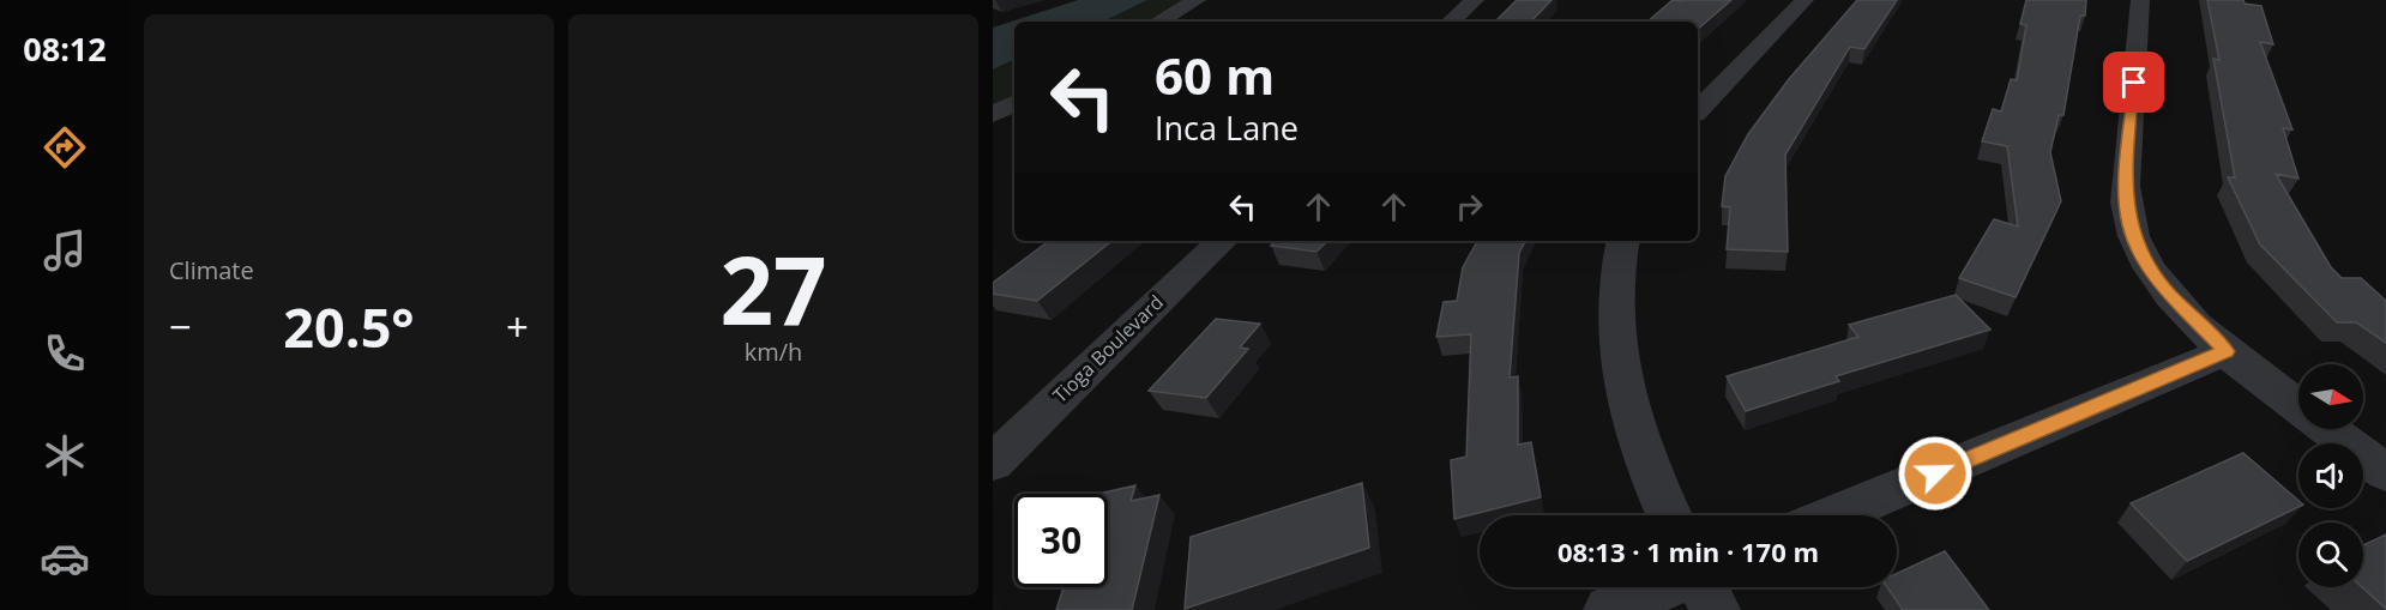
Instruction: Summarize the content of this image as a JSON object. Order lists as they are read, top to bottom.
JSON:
{
  "streets": {
    "street": ["Tioga Boulevard"]
  },
  "north": "right",
  "page": {
    "tabs": "08:12",
    "tile": [
      "Climate",
      ["27", "km/h"]
    ],
    "turn": ["60 m", "Inca Lane"],
    "heat": ["−", "20.5°", "+"],
    "limit": "30",
    "trip": "08:13 · 1 min · 170 m"
  }
}
